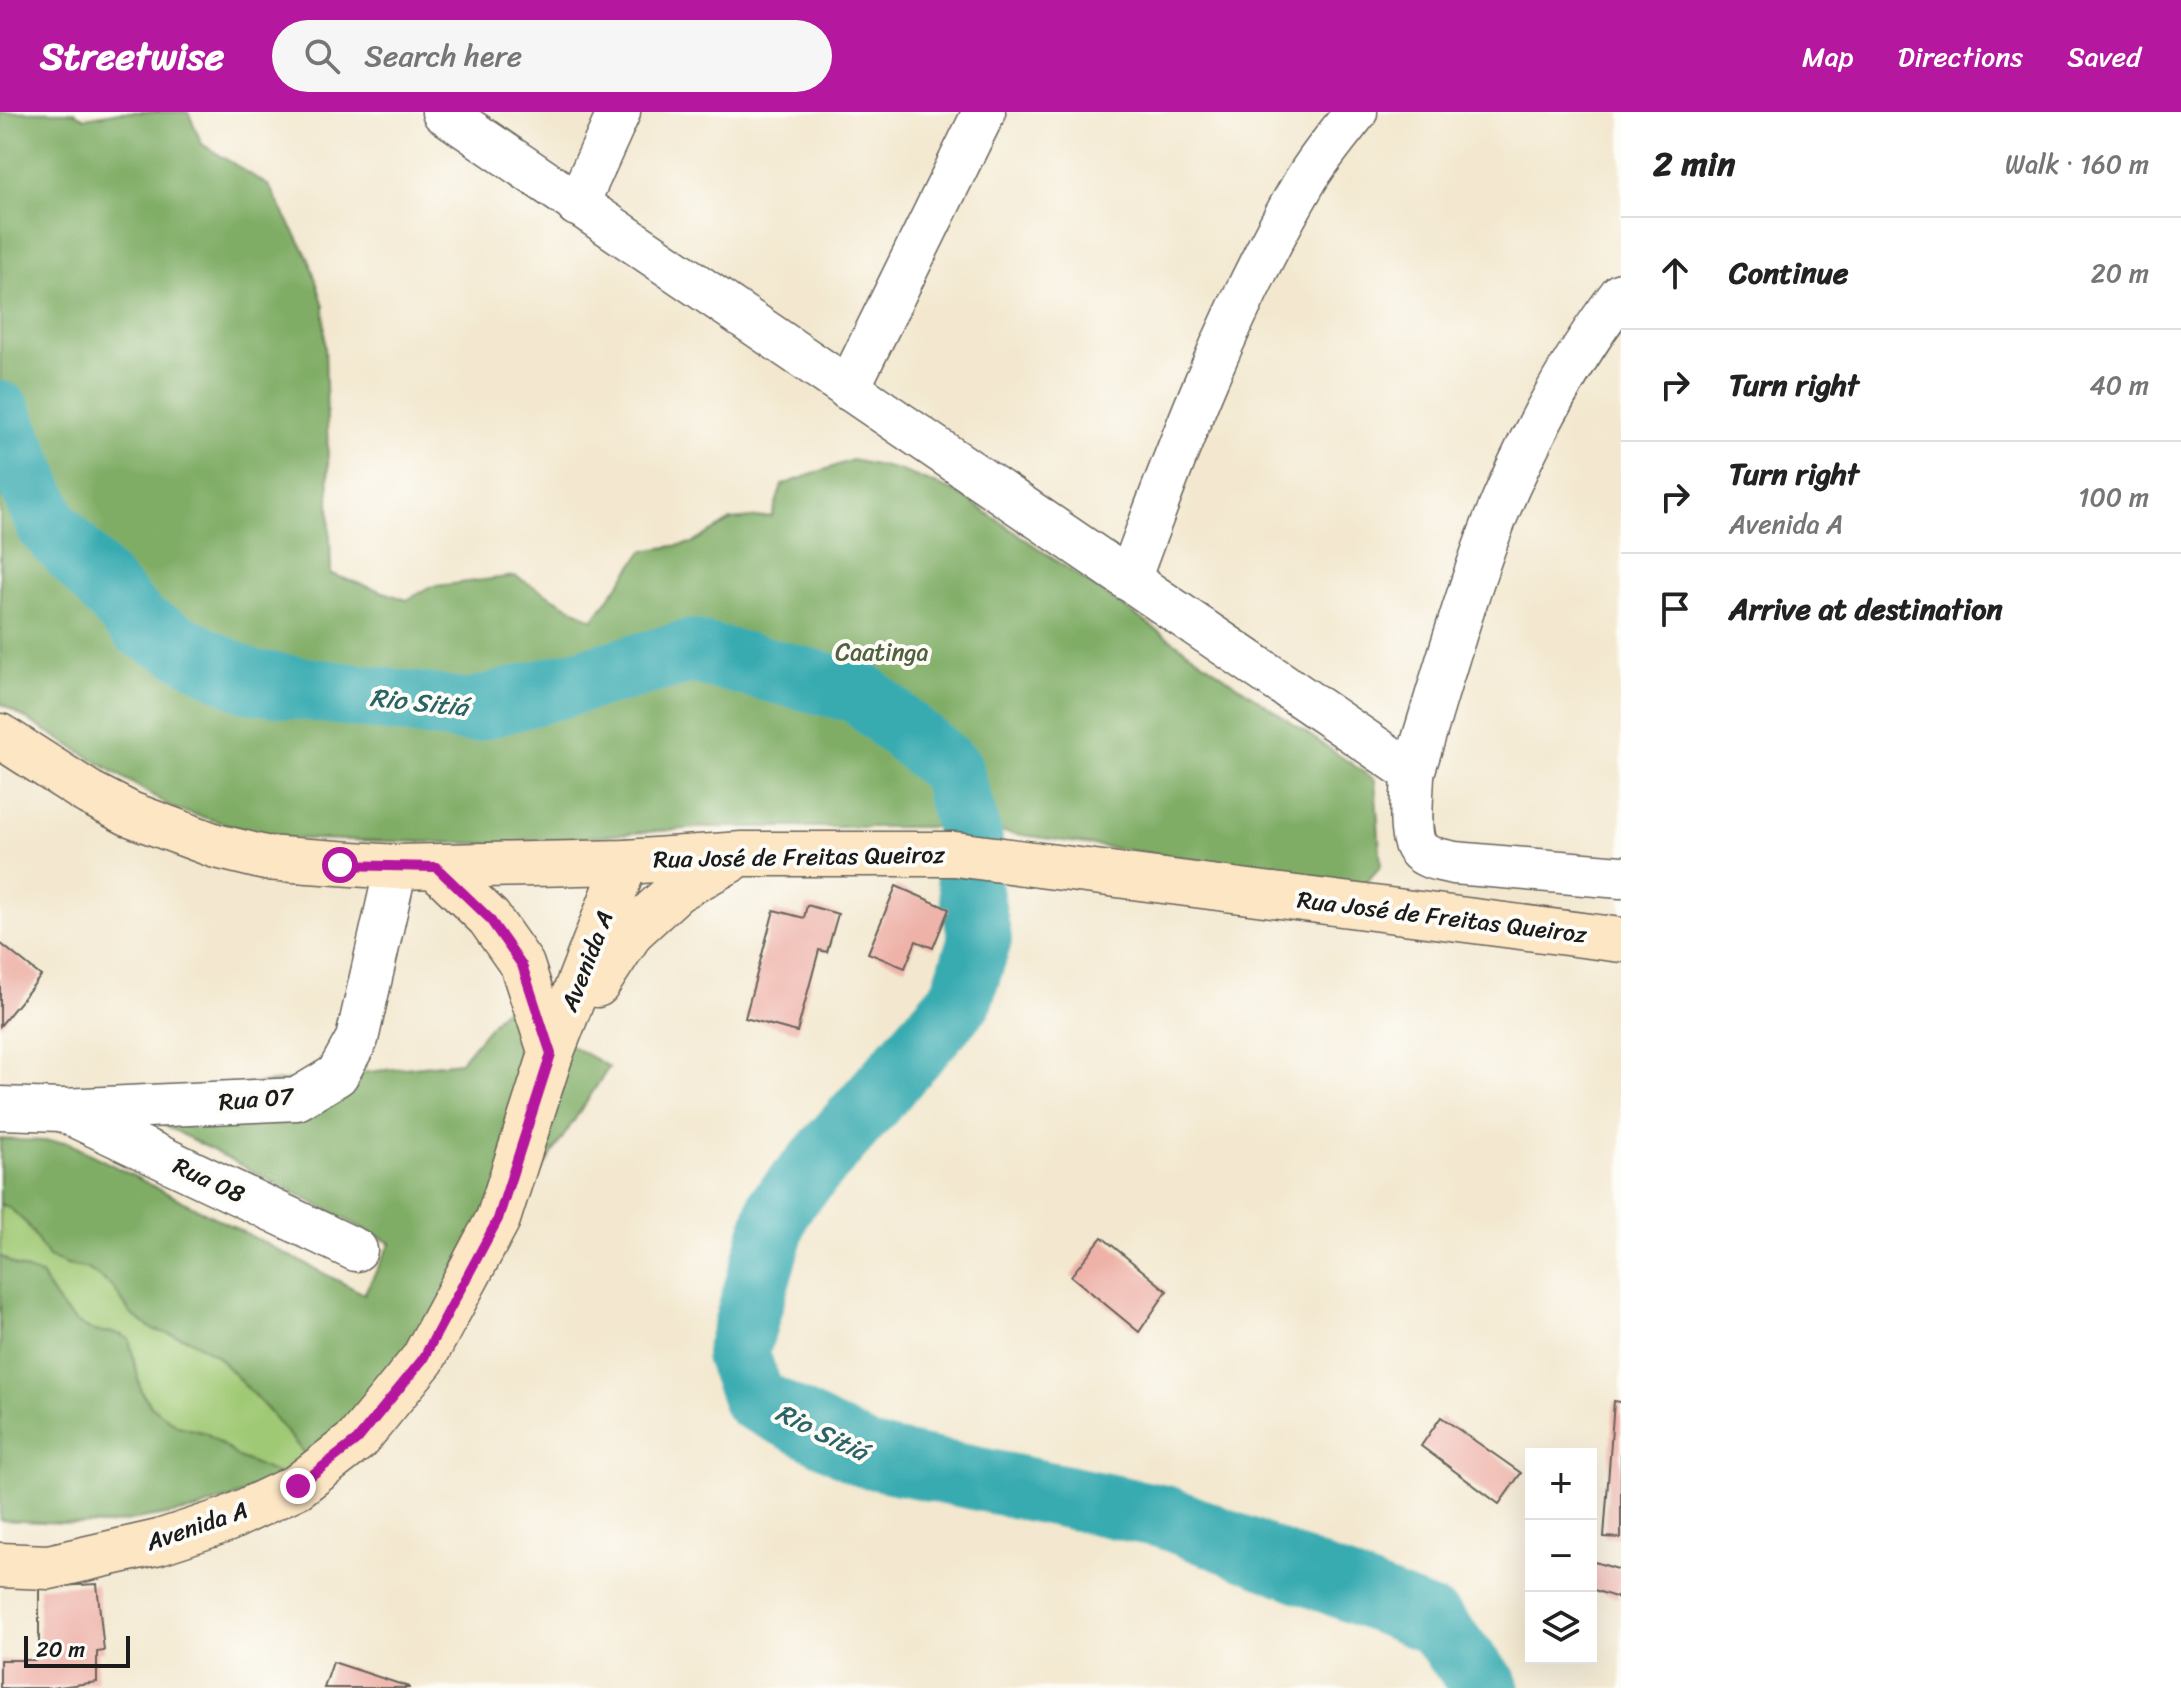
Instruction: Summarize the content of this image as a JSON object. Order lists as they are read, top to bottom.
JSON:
{
  "streets": {
    "main road": ["Rua José de Freitas Queiroz", "Avenida A"],
    "street": ["Rua 07", "Rua 08"]
  },
  "crossings": [
    ["Rua José de Freitas Queiroz", "Avenida A"],
    ["Rua José de Freitas Queiroz", "Rua 07"],
    ["Rua 07", "Rua 08"]
  ],
  "water": ["Rio Sitiá"],
  "parks": ["Caatinga"],
  "scale_bar": "20 m",
  "page": {
    "header": "Streetwise",
    "search": "Search here",
    "nav": ["Map", "Directions", "Saved"],
    "heading": ["2 min", "Walk · 160 m"],
    "list": [
      ["Continue", "20 m"],
      ["Turn right", "40 m"],
      ["Turn right", "Avenida A", "100 m"],
      "Arrive at destination"
    ],
    "map_buttons": ["+", "−"],
    "scale": "20 m"
  }
}
